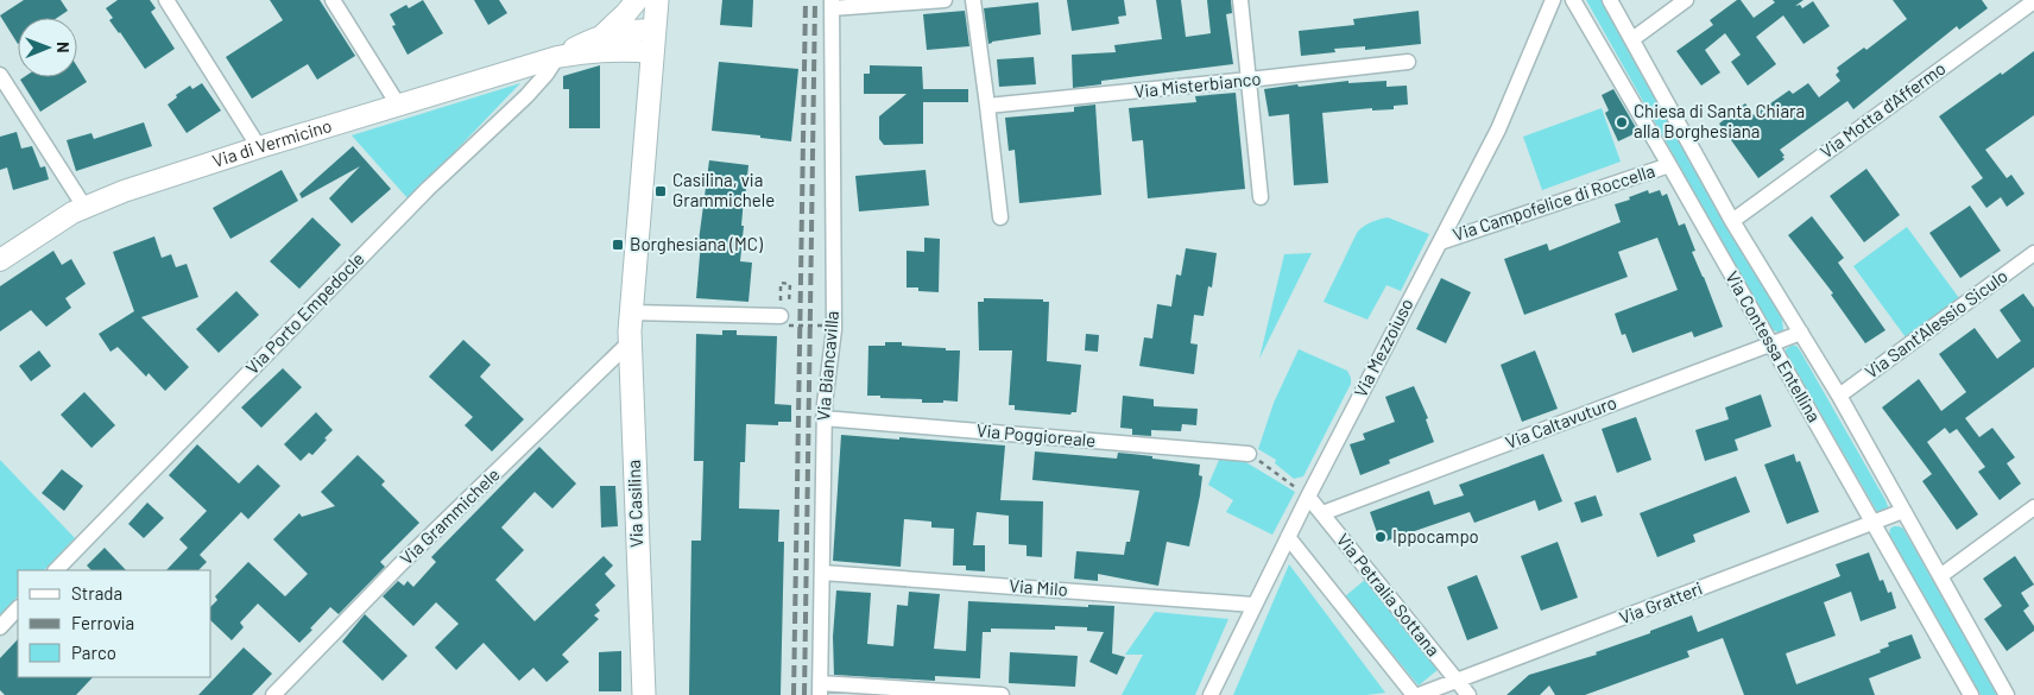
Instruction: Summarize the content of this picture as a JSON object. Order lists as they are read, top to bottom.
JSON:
{
  "streets": {
    "main road": ["Via di Vermicino", "Via Casilina"],
    "street": [
      "Via Misterbianco",
      "Via Motta d'Affermo",
      "Via Campofelice di Roccella",
      "Via Porto Empedocle",
      "Via Sant'Alessio Siculo",
      "Via Contessa Entellina",
      "Via Mezzoiuso",
      "Via Biancavilla",
      "Via Caltavuturo",
      "Via Poggioreale",
      "Via Grammichele",
      "Via Milo",
      "Via Petralia Sottana",
      "Via Gratteri"
    ]
  },
  "crossings": [
    ["Via Motta d'Affermo", "Via Contessa Entellina"],
    ["Via di Vermicino", "Via Porto Empedocle"],
    ["Via di Vermicino", "Via Casilina"],
    ["Via Campofelice di Roccella", "Via Contessa Entellina"],
    ["Via Campofelice di Roccella", "Via Mezzoiuso"],
    ["Via Sant'Alessio Siculo", "Via Contessa Entellina"],
    ["Via Contessa Entellina", "Via Caltavuturo"],
    ["Via Contessa Entellina", "Via Gratteri"],
    ["Via Mezzoiuso", "Via Milo"],
    ["Via Mezzoiuso", "Via Petralia Sottana"],
    ["Via Biancavilla", "Via Poggioreale"],
    ["Via Biancavilla", "Via Milo"],
    ["Via Caltavuturo", "Via Petralia Sottana"],
    ["Via Casilina", "Via Grammichele"],
    ["Via Petralia Sottana", "Via Gratteri"]
  ],
  "places": {
    "other": ["Chiesa di Santa Chiara alla Borghesiana", "Ippocampo"],
    "transit": ["Casilina, via Grammichele", "Borghesiana (MC)"]
  },
  "legend": ["Strada", "Ferrovia", "Parco"],
  "north": "right"
}
